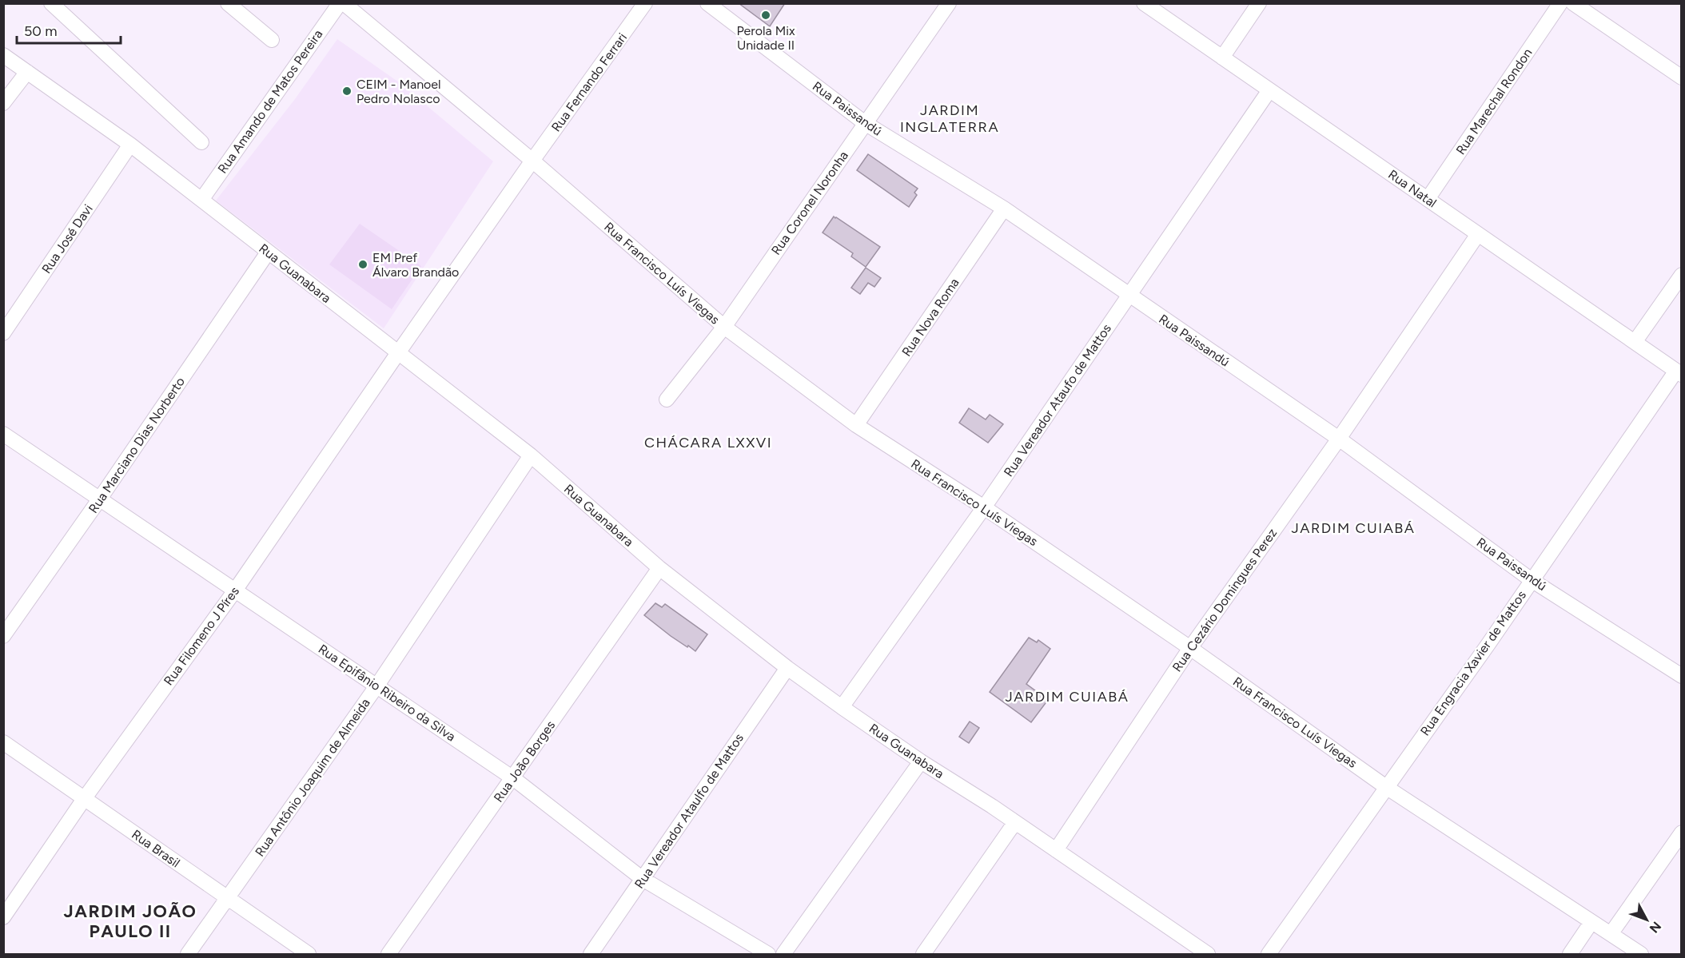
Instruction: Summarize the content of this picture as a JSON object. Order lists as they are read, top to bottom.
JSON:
{
  "streets": {
    "street": [
      "Rua Fernando Ferrari",
      "Rua Amando de Matos Pereira",
      "Rua Marechal Rondon",
      "Rua Paissandú",
      "Rua Natal",
      "Rua Coronel Noronha",
      "Rua José Davi",
      "Rua Guanabara",
      "Rua Francisco Luís Viegas",
      "Rua Nova Roma",
      "Rua Vereador Ataufo de Mattos",
      "Rua Marciano Dias Norberto",
      "Rua Cezário Domingues Perez",
      "Rua Filomeno J Píres",
      "Rua Engracia Xavier de Mattos",
      "Rua Epifânio Ribeiro da Silva",
      "Rua João Borges",
      "Rua Antônio Joaquim de Almeida",
      "Rua Vereador Ataulfo de Mattos",
      "Rua Brasil"
    ]
  },
  "crossings": [
    ["Rua Fernando Ferrari", "Rua Guanabara"],
    ["Rua Fernando Ferrari", "Rua Francisco Luís Viegas"],
    ["Rua Fernando Ferrari", "Rua Filomeno J Píres"],
    ["Rua Amando de Matos Pereira", "Rua Guanabara"],
    ["Rua Marechal Rondon", "Rua Natal"],
    ["Rua Paissandú", "Rua Coronel Noronha"],
    ["Rua Paissandú", "Rua Nova Roma"],
    ["Rua Paissandú", "Rua Vereador Ataufo de Mattos"],
    ["Rua Paissandú", "Rua Cezário Domingues Perez"],
    ["Rua Paissandú", "Rua Engracia Xavier de Mattos"],
    ["Rua Natal", "Rua Vereador Ataufo de Mattos"],
    ["Rua Natal", "Rua Cezário Domingues Perez"],
    ["Rua Natal", "Rua Engracia Xavier de Mattos"],
    ["Rua Coronel Noronha", "Rua Francisco Luís Viegas"],
    ["Rua José Davi", "Rua Guanabara"],
    ["Rua Guanabara", "Rua Vereador Ataufo de Mattos"],
    ["Rua Guanabara", "Rua Marciano Dias Norberto"],
    ["Rua Guanabara", "Rua Cezário Domingues Perez"],
    ["Rua Guanabara", "Rua Filomeno J Píres"],
    ["Rua Guanabara", "Rua João Borges"],
    ["Rua Guanabara", "Rua Antônio Joaquim de Almeida"],
    ["Rua Guanabara", "Rua Vereador Ataulfo de Mattos"],
    ["Rua Francisco Luís Viegas", "Rua Nova Roma"],
    ["Rua Francisco Luís Viegas", "Rua Vereador Ataufo de Mattos"],
    ["Rua Francisco Luís Viegas", "Rua Cezário Domingues Perez"],
    ["Rua Francisco Luís Viegas", "Rua Engracia Xavier de Mattos"],
    ["Rua Marciano Dias Norberto", "Rua Epifânio Ribeiro da Silva"],
    ["Rua Filomeno J Píres", "Rua Epifânio Ribeiro da Silva"],
    ["Rua Filomeno J Píres", "Rua Brasil"],
    ["Rua Epifânio Ribeiro da Silva", "Rua João Borges"],
    ["Rua Epifânio Ribeiro da Silva", "Rua Antônio Joaquim de Almeida"],
    ["Rua Epifânio Ribeiro da Silva", "Rua Vereador Ataulfo de Mattos"],
    ["Rua Antônio Joaquim de Almeida", "Rua Brasil"]
  ],
  "districts": [
    "JARDIM INGLATERRA",
    "CHÁCARA LXXVI",
    "JARDIM CUIABÁ",
    "JARDIM CUIABÁ",
    "JARDIM JOÃO PAULO II"
  ],
  "places": ["Perola Mix Unidade II", "CEIM - Manoel Pedro Nolasco", "EM Pref Álvaro Brandão"],
  "scale_bar": "50 m",
  "north": "bottom right"
}
